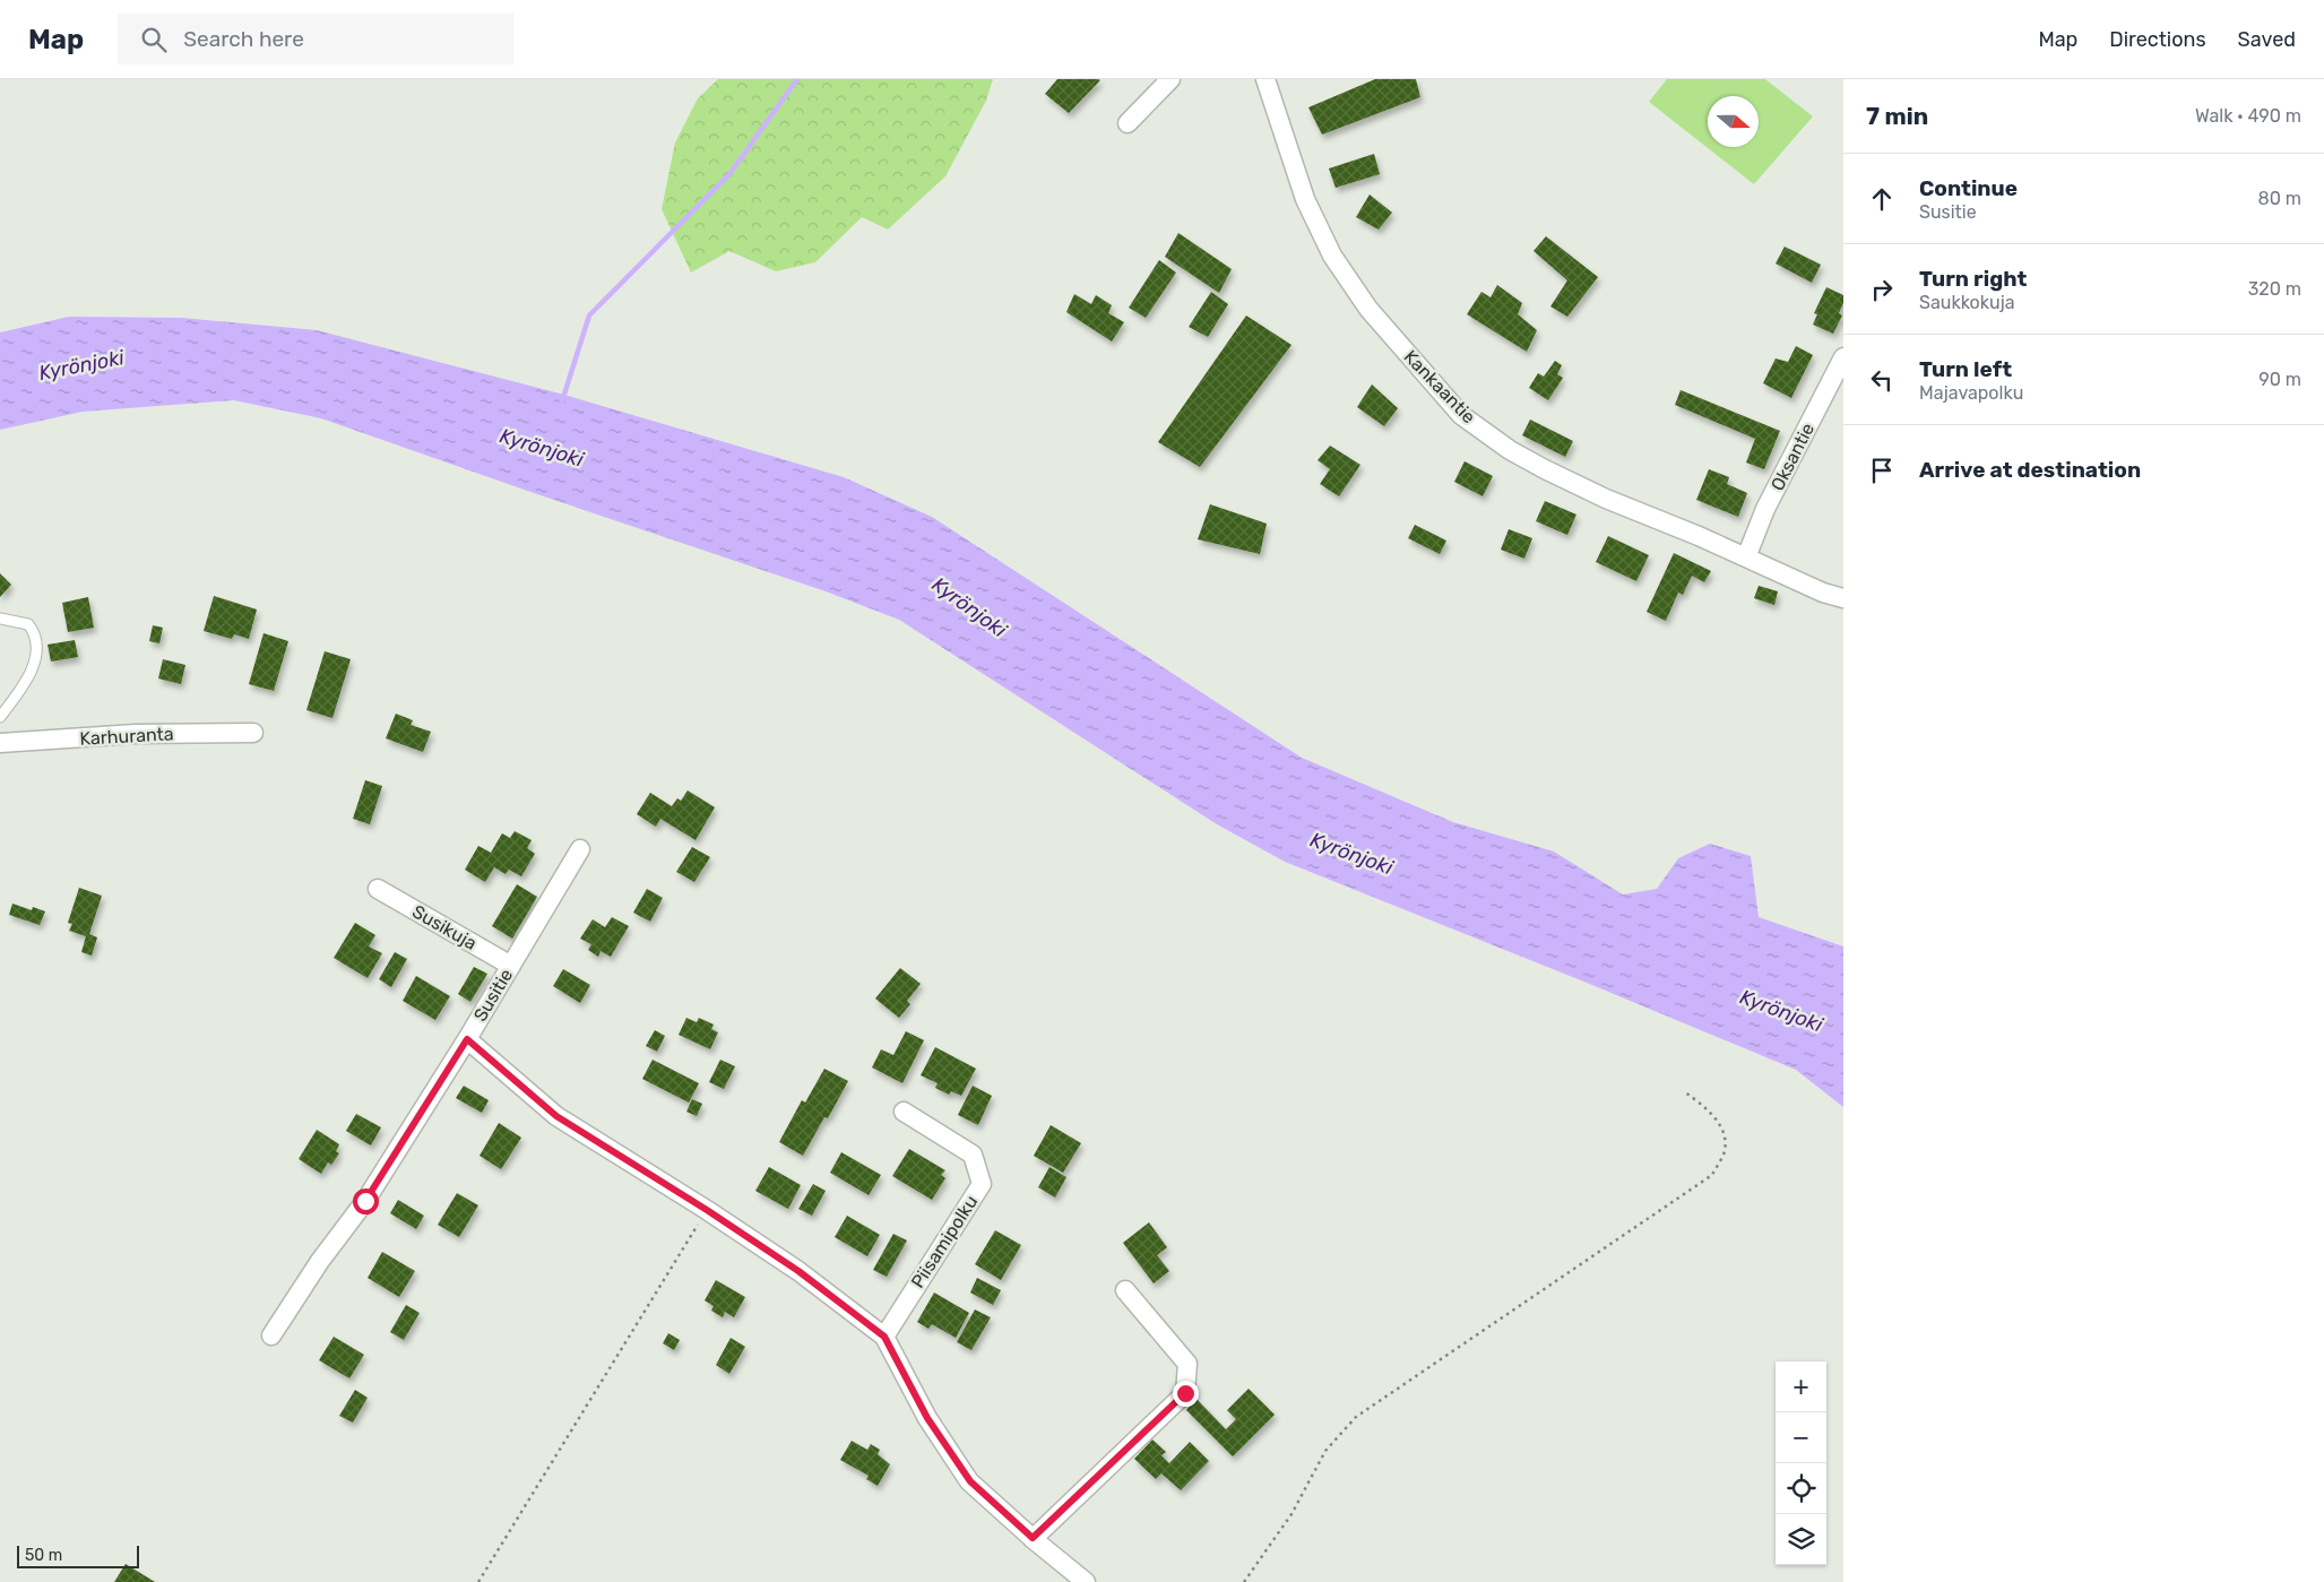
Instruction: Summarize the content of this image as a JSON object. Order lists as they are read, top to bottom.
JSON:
{
  "streets": {
    "street": [
      "Kankaantie",
      "Oksantie",
      "Karhuranta",
      "Susikuja",
      "Susitie",
      "Piisamipolku"
    ]
  },
  "crossings": [
    ["Kankaantie", "Oksantie"],
    ["Susikuja", "Susitie"]
  ],
  "water": ["Kyrönjoki"],
  "scale_bar": "50 m",
  "north": "right",
  "page": {
    "header": "Map",
    "search": "Search here",
    "nav": ["Map", "Directions", "Saved"],
    "heading": ["7 min", "Walk · 490 m"],
    "list": [
      ["Continue", "Susitie", "80 m"],
      ["Turn right", "Saukkokuja", "320 m"],
      ["Turn left", "Majavapolku", "90 m"],
      "Arrive at destination"
    ],
    "map_buttons": ["+", "−"],
    "scale": "50 m"
  }
}
